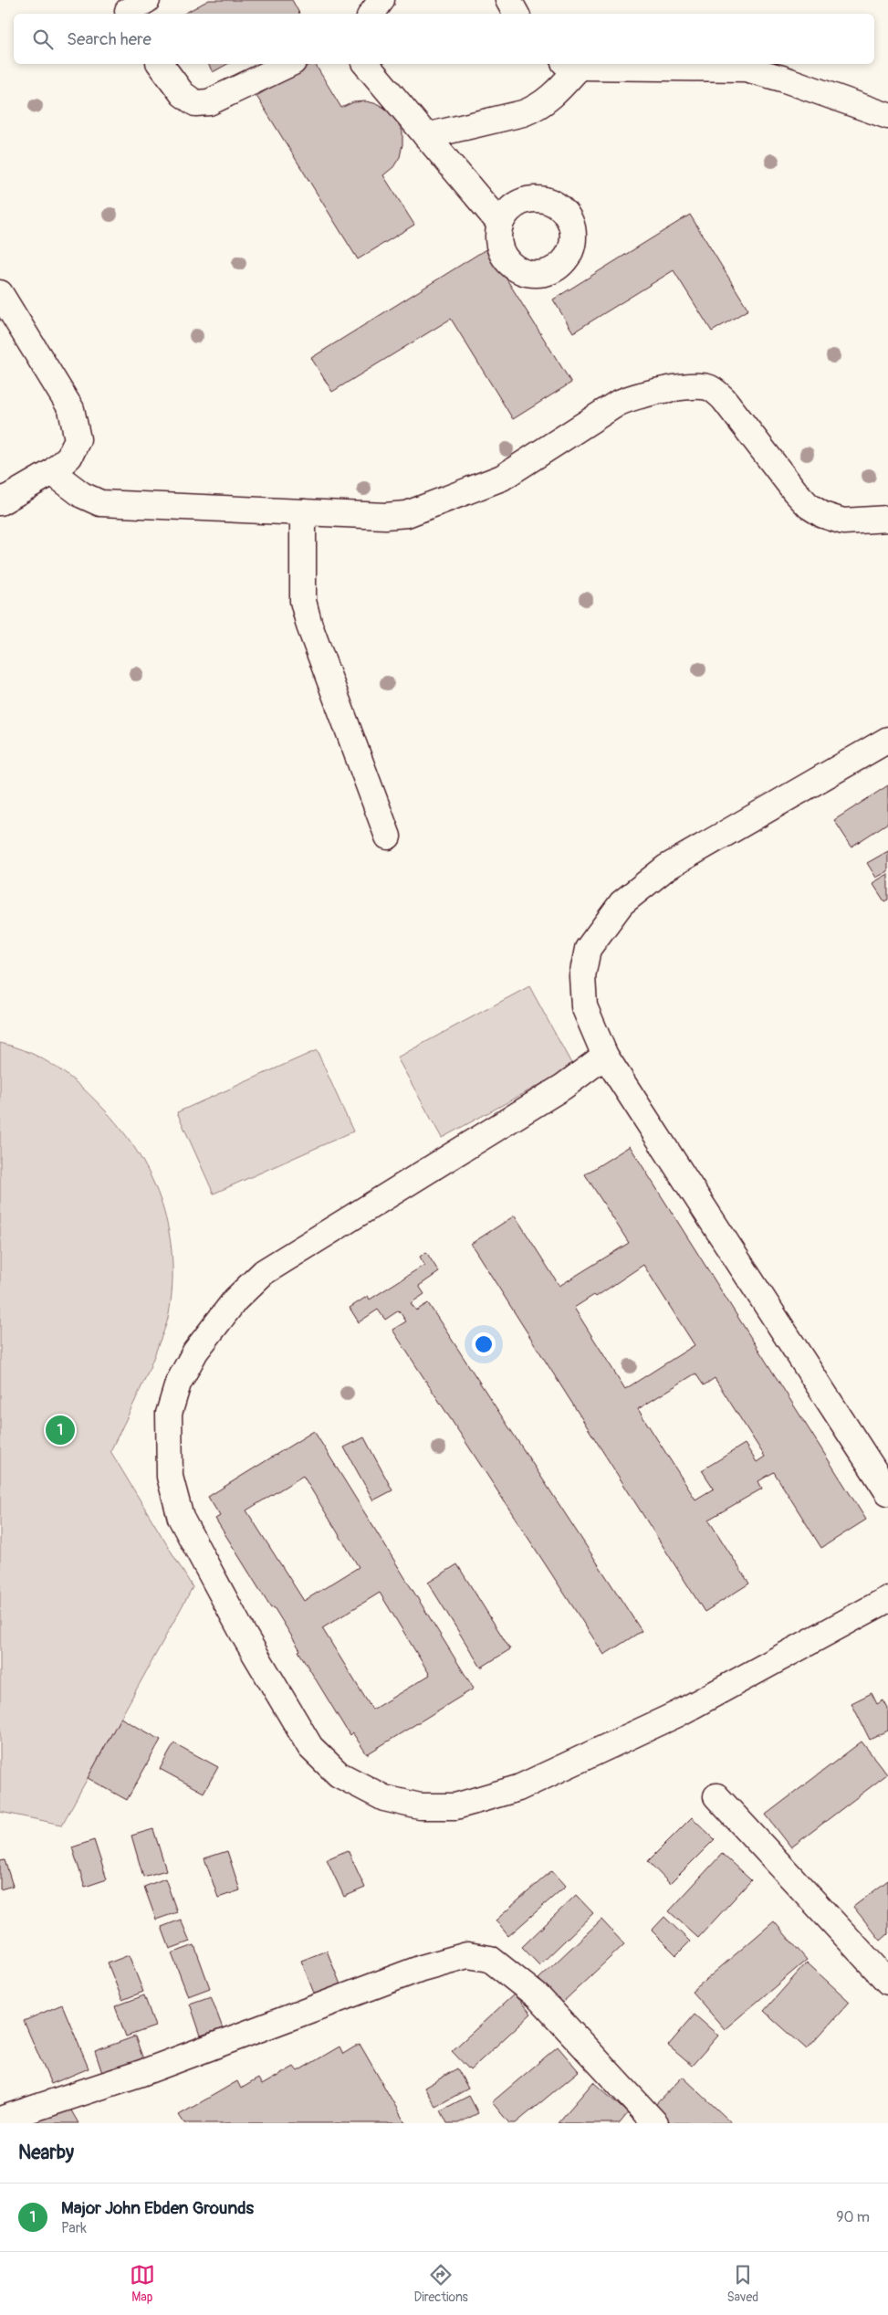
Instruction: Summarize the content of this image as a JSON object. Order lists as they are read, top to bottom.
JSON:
{
  "page": {
    "search": "Search here",
    "pins": "1",
    "heading": "Nearby",
    "list": [
      {
        "mark": "1",
        "name": "Major John Ebden Grounds",
        "note": "Park",
        "value": "90 m"
      }
    ],
    "nav": ["Map", "Directions", "Saved"]
  }
}
